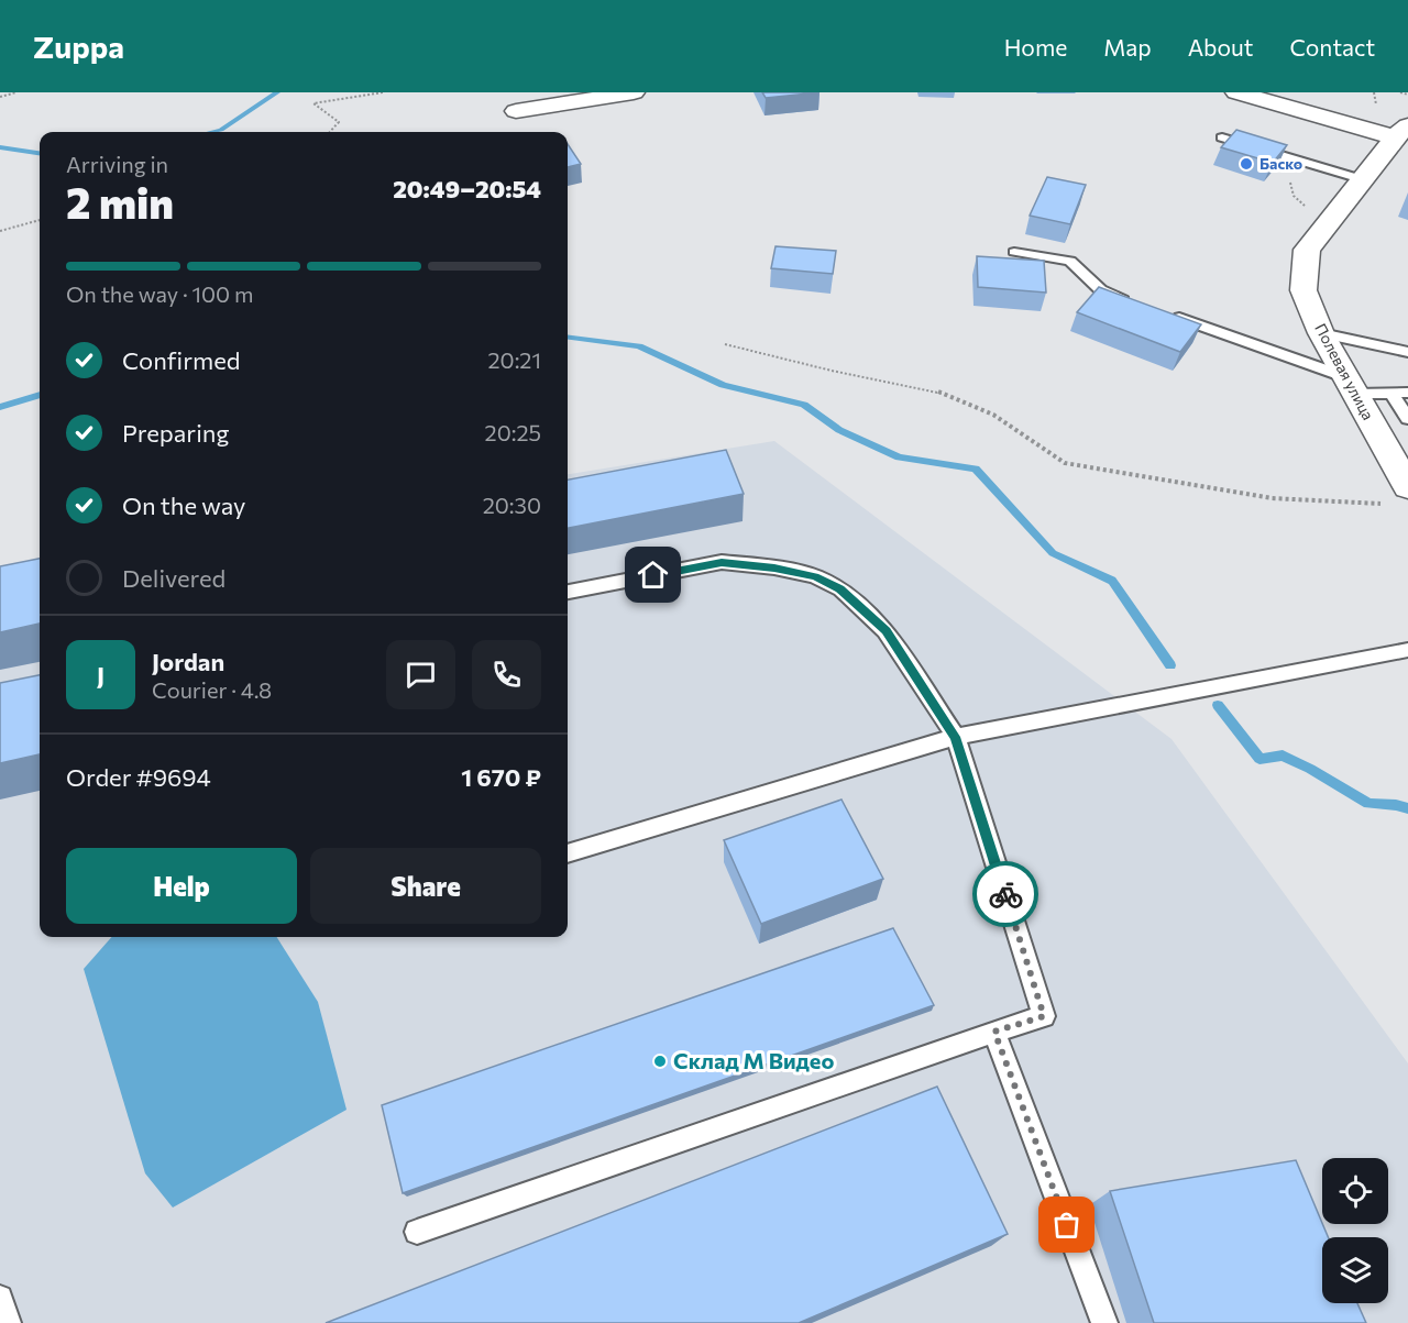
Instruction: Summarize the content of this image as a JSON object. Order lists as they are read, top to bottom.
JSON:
{
  "streets": {
    "street": ["Полевая улица"]
  },
  "places": ["Баско", "Склад М Видео"],
  "page": {
    "header": "Zuppa",
    "nav": [
      "Home",
      "Map",
      "About",
      "Contact"
    ],
    "heading": ["2 min", "Arriving in", "20:49–20:54"],
    "panel": [
      "Jordan",
      "Courier · 4.8",
      "Order #9694",
      "1 670 ₽"
    ],
    "bar": "On the way · 100 m",
    "list": [
      ["Confirmed", "20:21"],
      ["Preparing", "20:25"],
      ["On the way", "20:30"],
      "Delivered"
    ],
    "round": "J",
    "buttons": ["Help", "Share"]
  }
}
